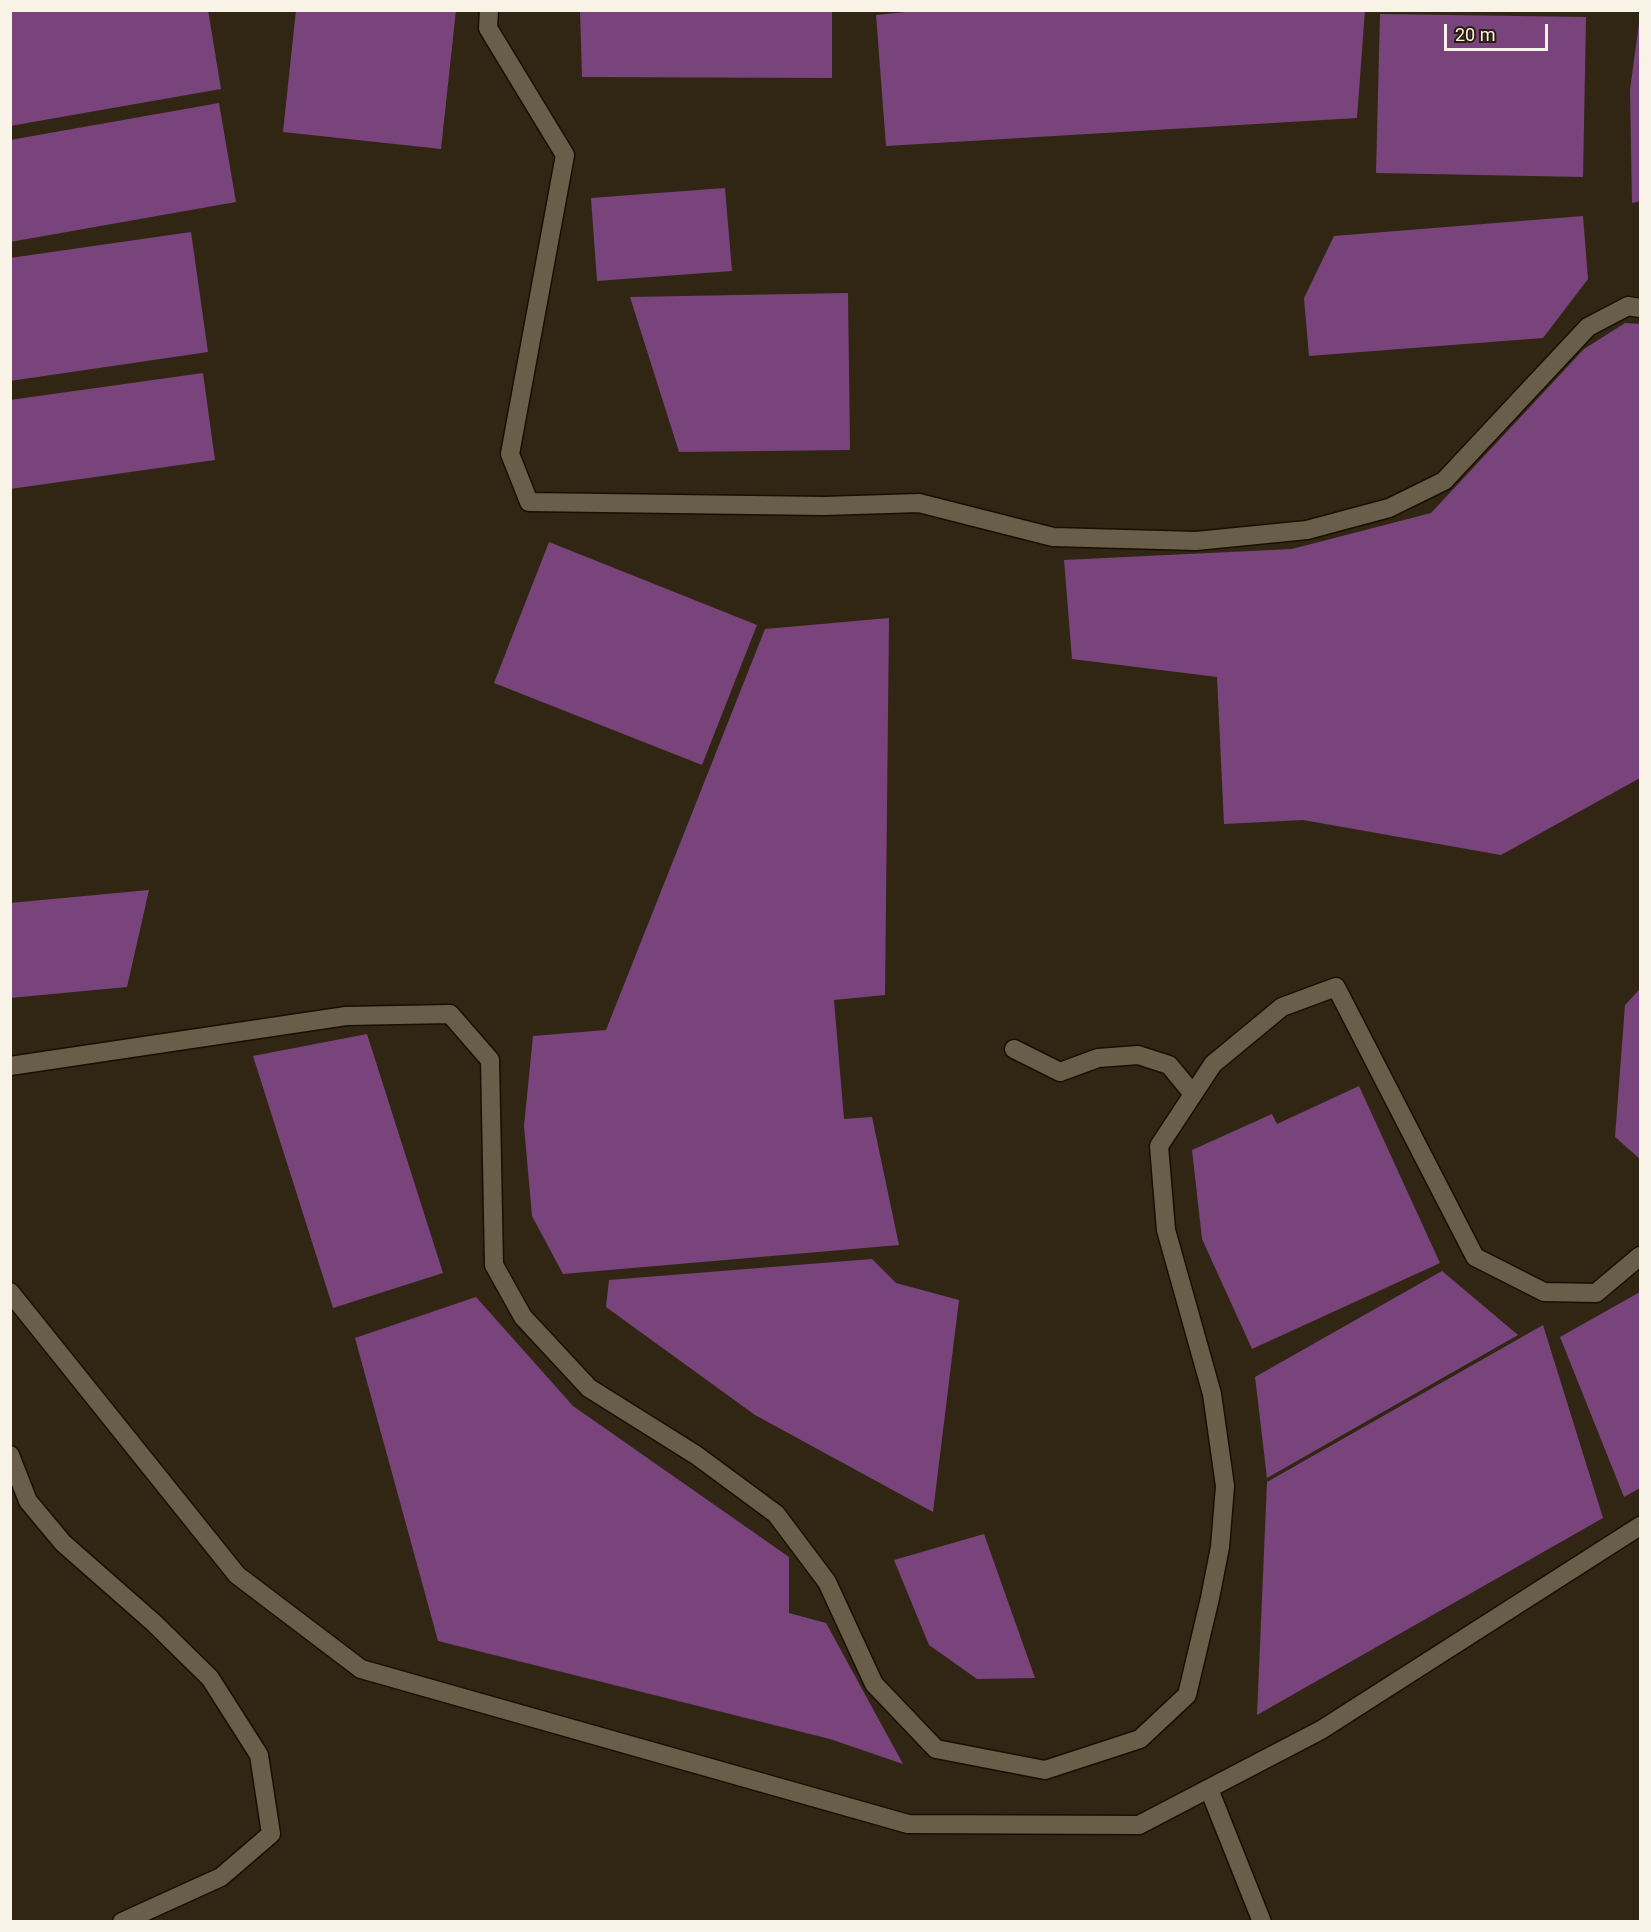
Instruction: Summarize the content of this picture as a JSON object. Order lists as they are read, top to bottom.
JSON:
{
  "scale_bar": "20 m"
}
